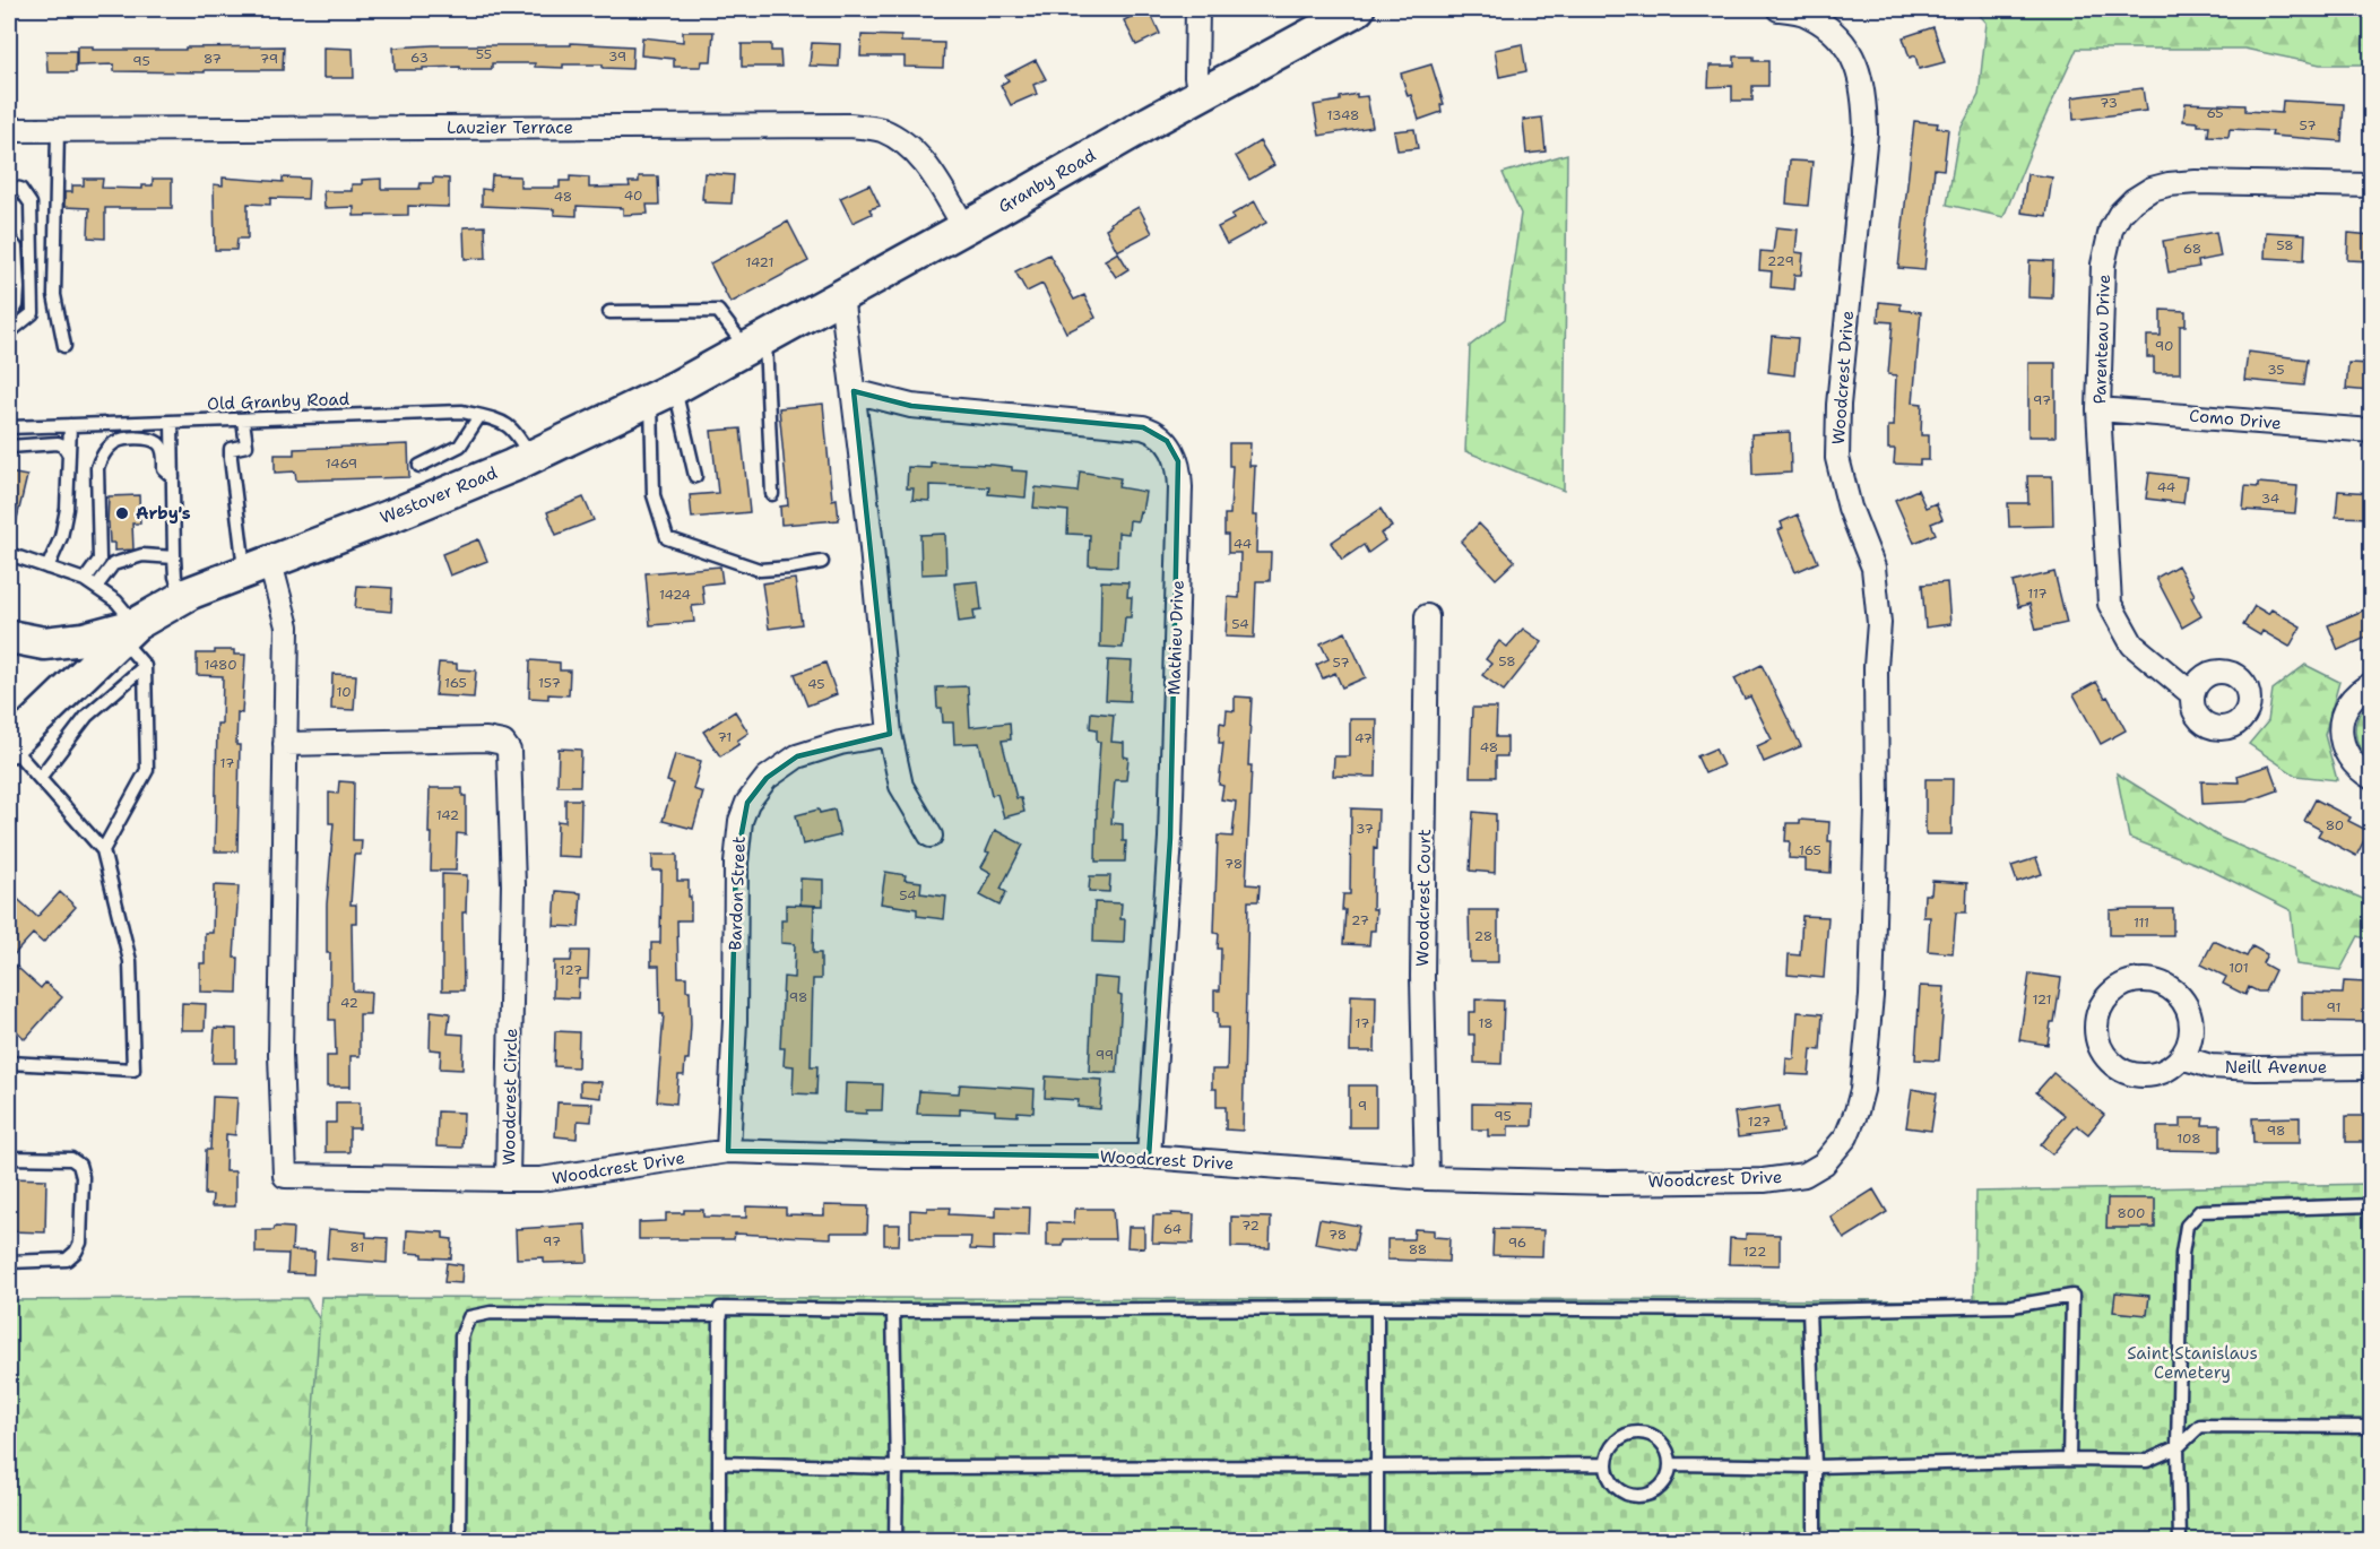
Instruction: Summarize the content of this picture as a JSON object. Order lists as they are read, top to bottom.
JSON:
{
  "streets": {
    "main road": ["Granby Road", "Westover Road"],
    "street": [
      "Lauzier Terrace",
      "Parenteau Drive",
      "Woodcrest Drive",
      "Como Drive",
      "Mathieu Drive",
      "Bardon Street",
      "Woodcrest Court",
      "Neill Avenue",
      "Woodcrest Circle"
    ],
    "lane": ["Old Granby Road"]
  },
  "crossings": [
    ["Lauzier Terrace", "Granby Road"],
    ["Granby Road", "Westover Road"],
    ["Parenteau Drive", "Como Drive"],
    ["Woodcrest Drive", "Mathieu Drive"],
    ["Woodcrest Drive", "Bardon Street"],
    ["Woodcrest Drive", "Woodcrest Court"],
    ["Woodcrest Drive", "Woodcrest Circle"],
    ["Old Granby Road", "Westover Road"],
    ["Westover Road", "Woodcrest Circle"]
  ],
  "parks": ["Saint Stanislaus Cemetery"],
  "places": ["Arby's"],
  "house_numbers": [
    "55",
    "39",
    "63",
    "87",
    "79",
    "95",
    "73",
    "65",
    "1348",
    "57",
    "40",
    "48",
    "58",
    "68",
    "229",
    "1421",
    "90",
    "35",
    "97",
    "1469",
    "44",
    "34",
    "44",
    "117",
    "1424",
    "54",
    "58",
    "57",
    "1480",
    "165",
    "157",
    "45",
    "10",
    "71",
    "47",
    "48",
    "17",
    "142",
    "80",
    "37",
    "165",
    "78",
    "54",
    "27",
    "111",
    "28",
    "101",
    "127",
    "98",
    "121",
    "42",
    "91",
    "17",
    "18",
    "99",
    "9",
    "95",
    "127",
    "98",
    "108",
    "800",
    "72",
    "64",
    "78",
    "97",
    "96",
    "81",
    "88",
    "122"
  ]
}
